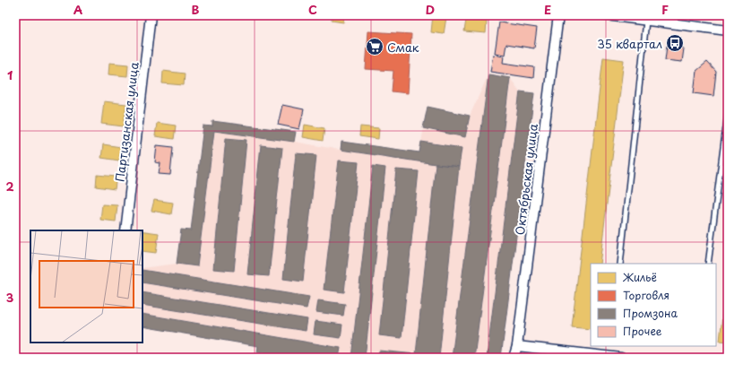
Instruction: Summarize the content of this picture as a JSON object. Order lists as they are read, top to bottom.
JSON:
{
  "streets": {
    "street": ["Партизанская улица", "Октябрьская улица"]
  },
  "places": {
    "bus stop": ["35 квартал"],
    "supermarket": ["Смак"]
  },
  "legend": [
    "Жильё",
    "Торговля",
    "Промзона",
    "Прочее"
  ],
  "grid": {
    "columns": [
      "A",
      "B",
      "C",
      "D",
      "E",
      "F"
    ],
    "rows": ["1", "2", "3"]
  }
}
